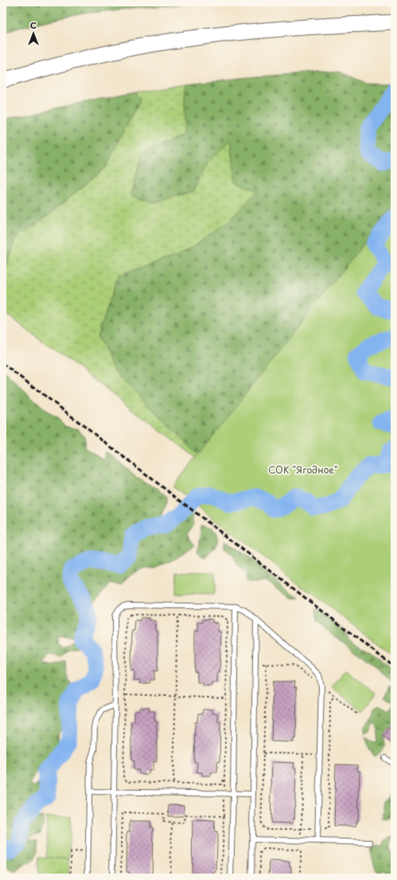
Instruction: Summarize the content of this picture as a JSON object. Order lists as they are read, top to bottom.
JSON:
{
  "parks": ["СОК \"Ягодное\""],
  "north": "top"
}
